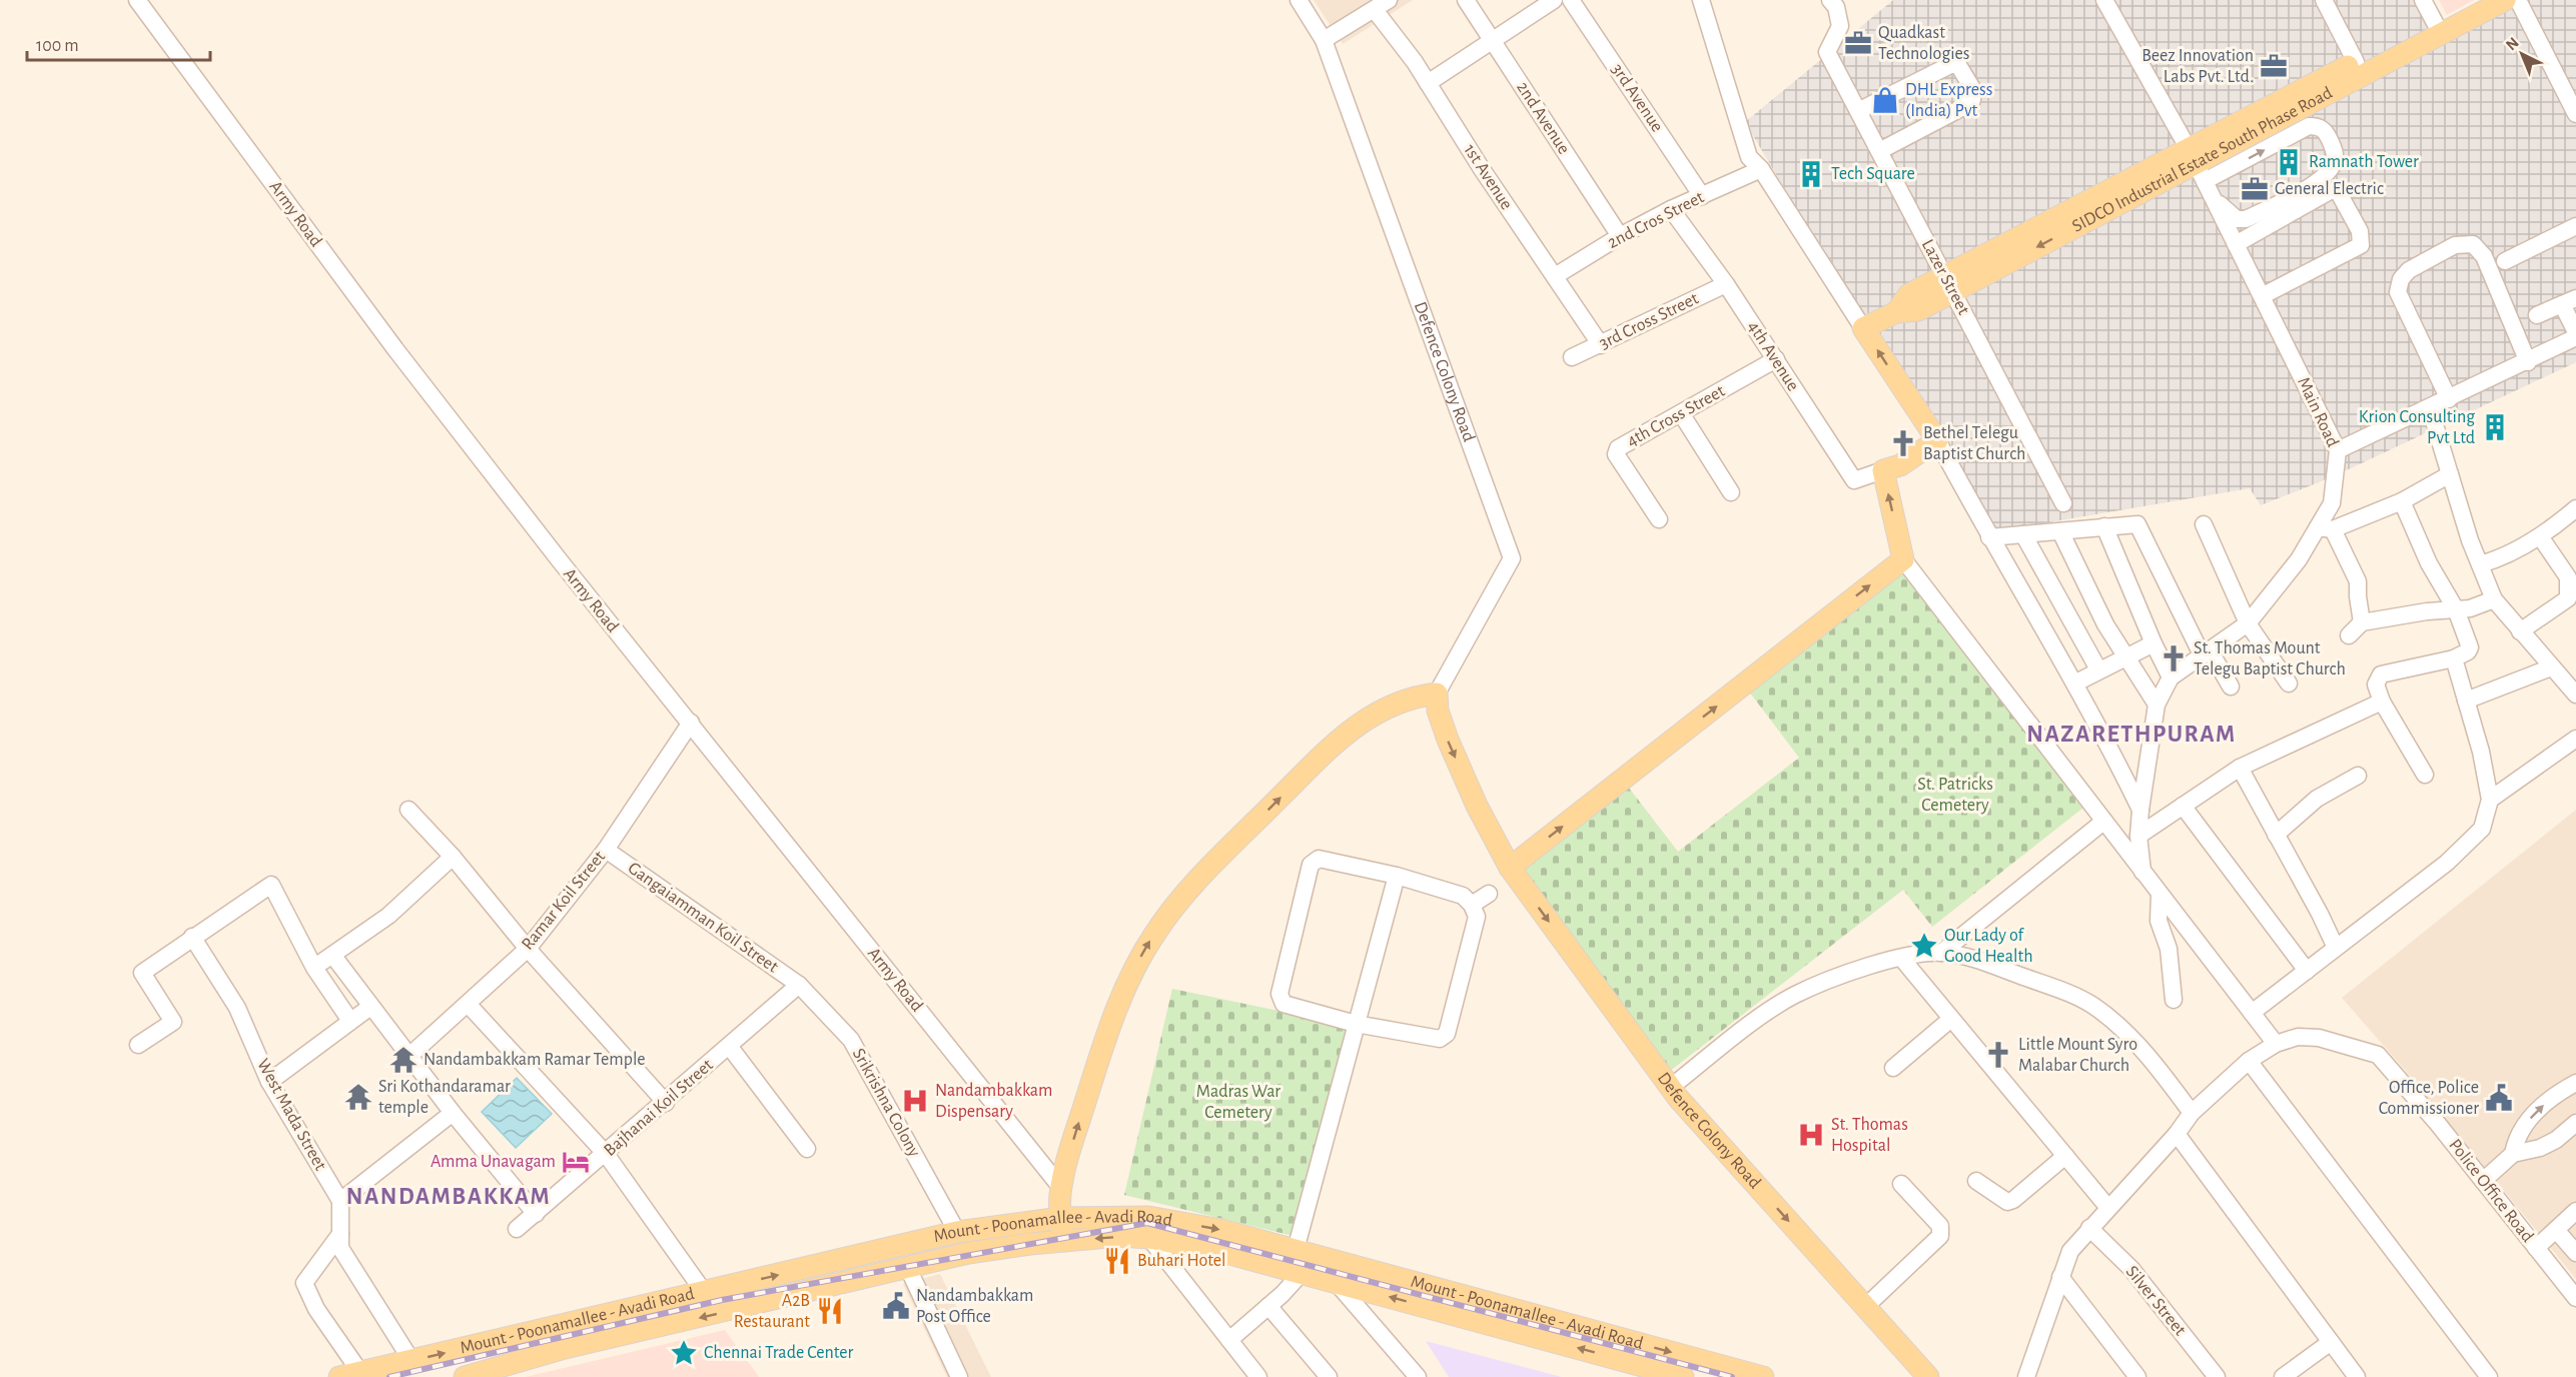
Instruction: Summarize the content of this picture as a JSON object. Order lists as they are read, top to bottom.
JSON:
{
  "streets": {
    "main road": ["SIDCO Industrial Estate South Phase Road", "Defence Colony Road", "Mount - Poonamallee - Avadi Road"],
    "street": [
      "3rd Avenue",
      "2nd Avenue",
      "1st Avenue",
      "Army Road",
      "2nd Cros Street",
      "Lazer Street",
      "3rd Cross Street",
      "4th Avenue",
      "Main Road",
      "4th Cross Street",
      "Ramar Koil Street",
      "Gangaiamman Koil Street",
      "Srikrishna Colony",
      "Bajhanai Koil Street",
      "West Mada Street",
      "Police Office Road",
      "Silver Street"
    ]
  },
  "crossings": [
    ["3rd Avenue", "2nd Cros Street"],
    ["2nd Avenue", "2nd Cros Street"],
    ["SIDCO Industrial Estate South Phase Road", "Lazer Street"],
    ["SIDCO Industrial Estate South Phase Road", "Main Road"],
    ["1st Avenue", "2nd Cros Street"],
    ["1st Avenue", "3rd Cross Street"],
    ["Army Road", "Ramar Koil Street"],
    ["2nd Cros Street", "4th Avenue"],
    ["3rd Cross Street", "4th Avenue"],
    ["4th Avenue", "4th Cross Street"],
    ["Ramar Koil Street", "Gangaiamman Koil Street"],
    ["Gangaiamman Koil Street", "Srikrishna Colony"],
    ["Gangaiamman Koil Street", "Bajhanai Koil Street"],
    ["Srikrishna Colony", "Bajhanai Koil Street"],
    ["Srikrishna Colony", "Mount - Poonamallee - Avadi Road"],
    ["Police Office Road", "Silver Street"]
  ],
  "one_way": ["Defence Colony Road"],
  "districts": ["NAZARETHPURAM", "NANDAMBAKKAM"],
  "parks": ["St. Patricks Cemetery", "Madras War Cemetery"],
  "places": {
    "office": ["Quadkast Technologies", "Beez Innovation Labs Pvt. Ltd.", "General Electric"],
    "shop": ["DHL Express (India) Pvt"],
    "building": ["Ramnath Tower", "Tech Square", "Krion Consulting Pvt Ltd"],
    "church": ["Bethel Telegu Baptist Church", "St. Thomas Mount Telegu Baptist Church", "Little Mount Syro Malabar Church"],
    "place": ["Our Lady of Good Health", "Chennai Trade Center"],
    "temple": ["Nandambakkam Ramar Temple", "Sri Kothandaramar temple"],
    "public building": ["Office, Police Commissioner", "Nandambakkam Post Office"],
    "hospital": ["Nandambakkam Dispensary", "St. Thomas Hospital"],
    "hotel": ["Amma Unavagam"],
    "restaurant": ["Buhari Hotel", "A2B Restaurant"]
  },
  "scale_bar": "100 m",
  "north": "top left"
}
